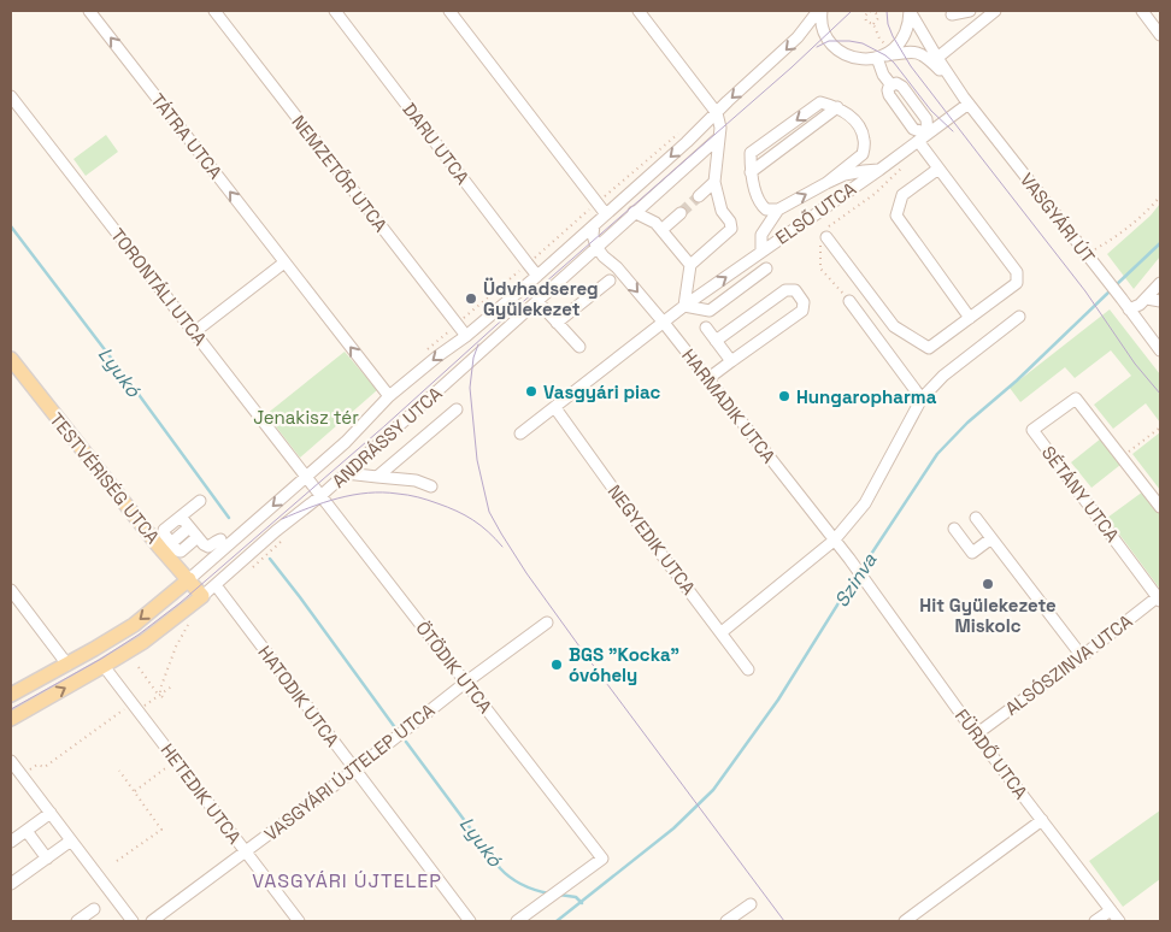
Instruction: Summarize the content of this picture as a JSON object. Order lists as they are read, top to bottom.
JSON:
{
  "streets": {
    "main road": ["ANDRÁSSY UTCA", "TESTVÉRISÉG UTCA"],
    "street": [
      "TÁTRA UTCA",
      "DARU UTCA",
      "NEMZETŐR UTCA",
      "ELSŐ UTCA",
      "VASGYÁRI ÚT",
      "TORONTÁLI UTCA",
      "HARMADIK UTCA",
      "SÉTÁNY UTCA",
      "NEGYEDIK UTCA",
      "ALSÓSZINVA UTCA",
      "ÖTÖDIK UTCA",
      "HATODIK UTCA",
      "FÜRDŐ UTCA",
      "VASGYÁRI ÚJTELEP UTCA",
      "HETEDIK UTCA"
    ]
  },
  "crossings": [
    ["TÁTRA UTCA", "ANDRÁSSY UTCA"],
    ["DARU UTCA", "ANDRÁSSY UTCA"],
    ["NEMZETŐR UTCA", "ANDRÁSSY UTCA"],
    ["ELSŐ UTCA", "VASGYÁRI ÚT"],
    ["ELSŐ UTCA", "HARMADIK UTCA"],
    ["ELSŐ UTCA", "NEGYEDIK UTCA"],
    ["TORONTÁLI UTCA", "ANDRÁSSY UTCA"],
    ["TORONTÁLI UTCA", "ÖTÖDIK UTCA"],
    ["HARMADIK UTCA", "ANDRÁSSY UTCA"],
    ["HARMADIK UTCA", "FÜRDŐ UTCA"],
    ["ANDRÁSSY UTCA", "TESTVÉRISÉG UTCA"],
    ["ANDRÁSSY UTCA", "ÖTÖDIK UTCA"],
    ["ANDRÁSSY UTCA", "HATODIK UTCA"],
    ["ANDRÁSSY UTCA", "HETEDIK UTCA"],
    ["SÉTÁNY UTCA", "ALSÓSZINVA UTCA"],
    ["ALSÓSZINVA UTCA", "FÜRDŐ UTCA"],
    ["ÖTÖDIK UTCA", "VASGYÁRI ÚJTELEP UTCA"],
    ["HATODIK UTCA", "VASGYÁRI ÚJTELEP UTCA"],
    ["VASGYÁRI ÚJTELEP UTCA", "HETEDIK UTCA"]
  ],
  "one_way": ["TÁTRA UTCA"],
  "districts": ["VASGYÁRI ÚJTELEP"],
  "water": ["Lyukó", "Szinva"],
  "parks": ["Jenakisz tér"],
  "places": [
    "Üdvhadsereg Gyülekezet",
    "Vasgyári piac",
    "Hungaropharma",
    "Hit Gyülekezete Miskolc",
    "BGS \"Kocka\" óvóhely"
  ]
}
